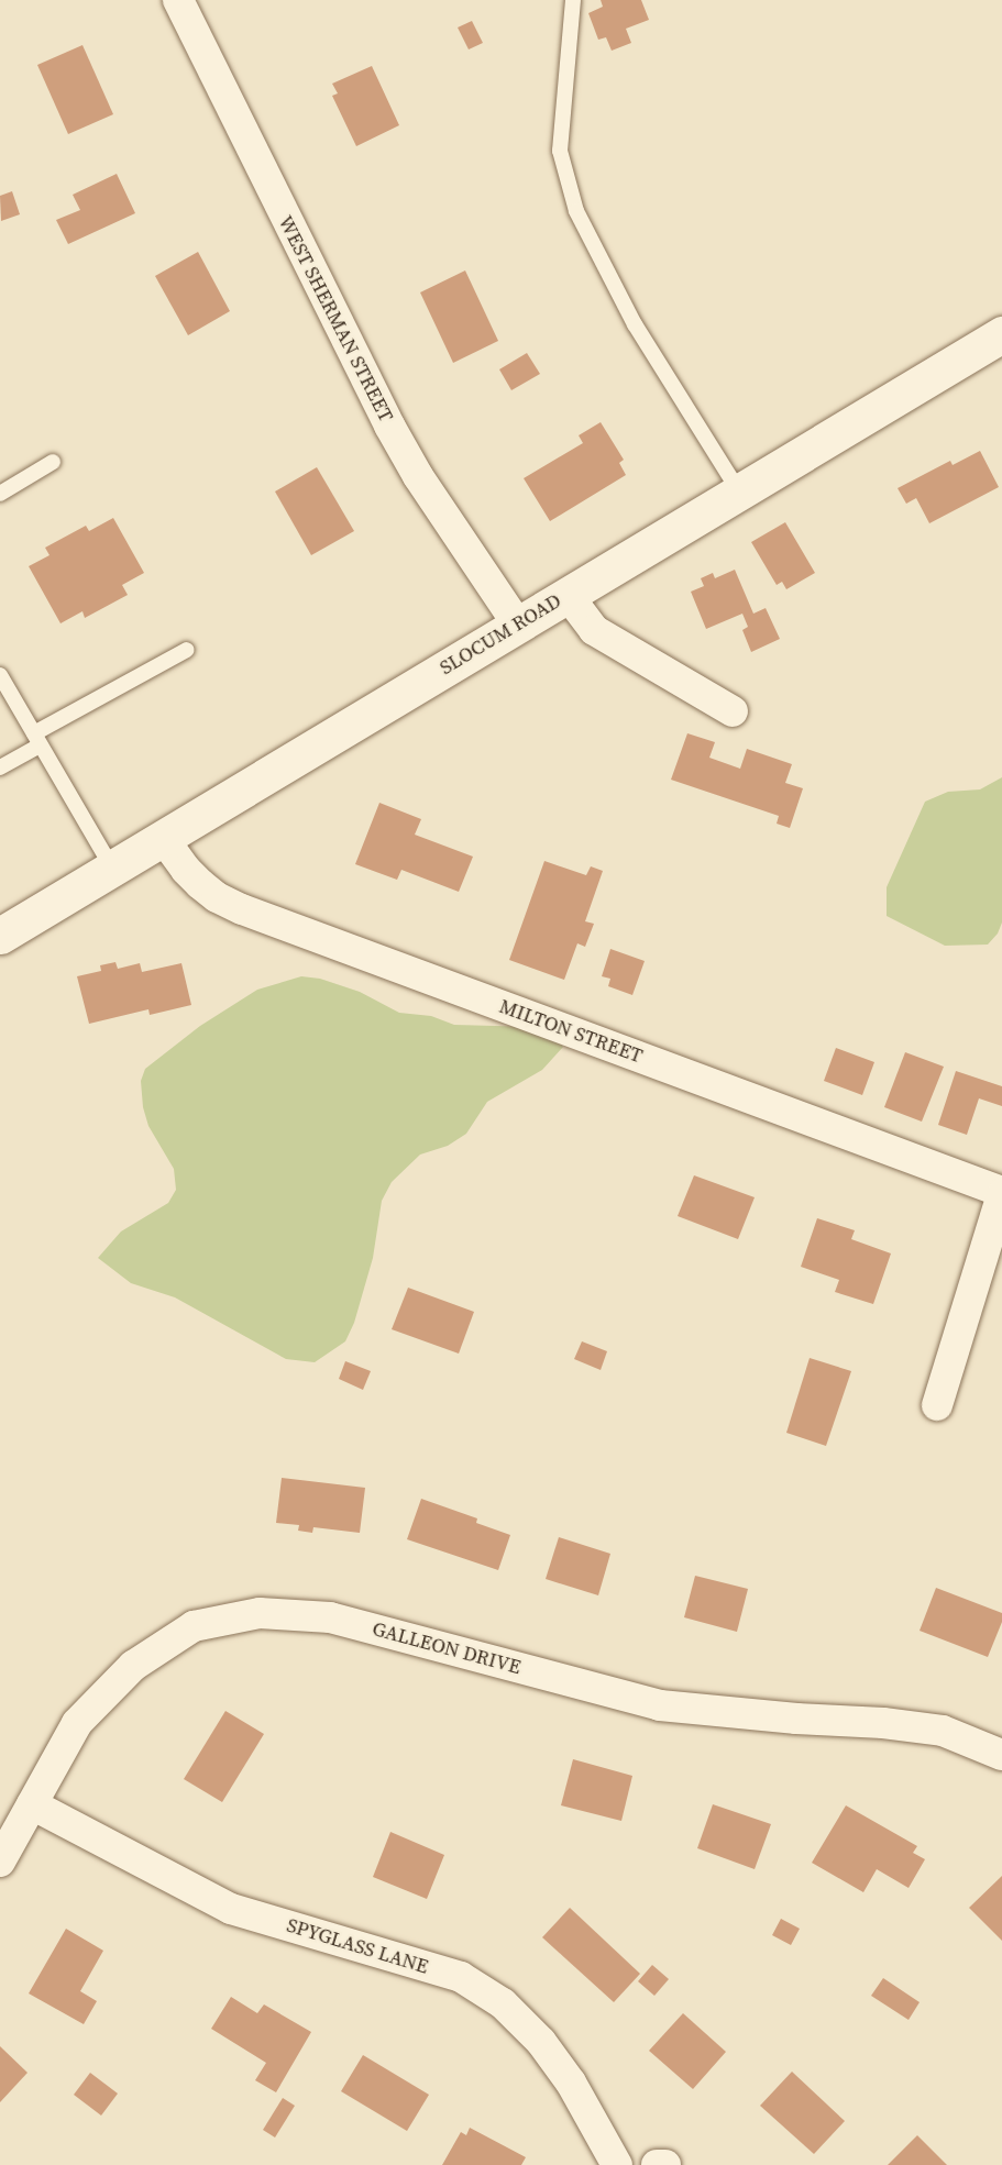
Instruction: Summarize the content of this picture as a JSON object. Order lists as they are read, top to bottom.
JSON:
{
  "streets": {
    "main road": ["SLOCUM ROAD"],
    "street": [
      "WEST SHERMAN STREET",
      "MILTON STREET",
      "GALLEON DRIVE",
      "SPYGLASS LANE"
    ]
  },
  "crossings": [
    ["WEST SHERMAN STREET", "SLOCUM ROAD"],
    ["SLOCUM ROAD", "MILTON STREET"],
    ["GALLEON DRIVE", "SPYGLASS LANE"]
  ]
}
